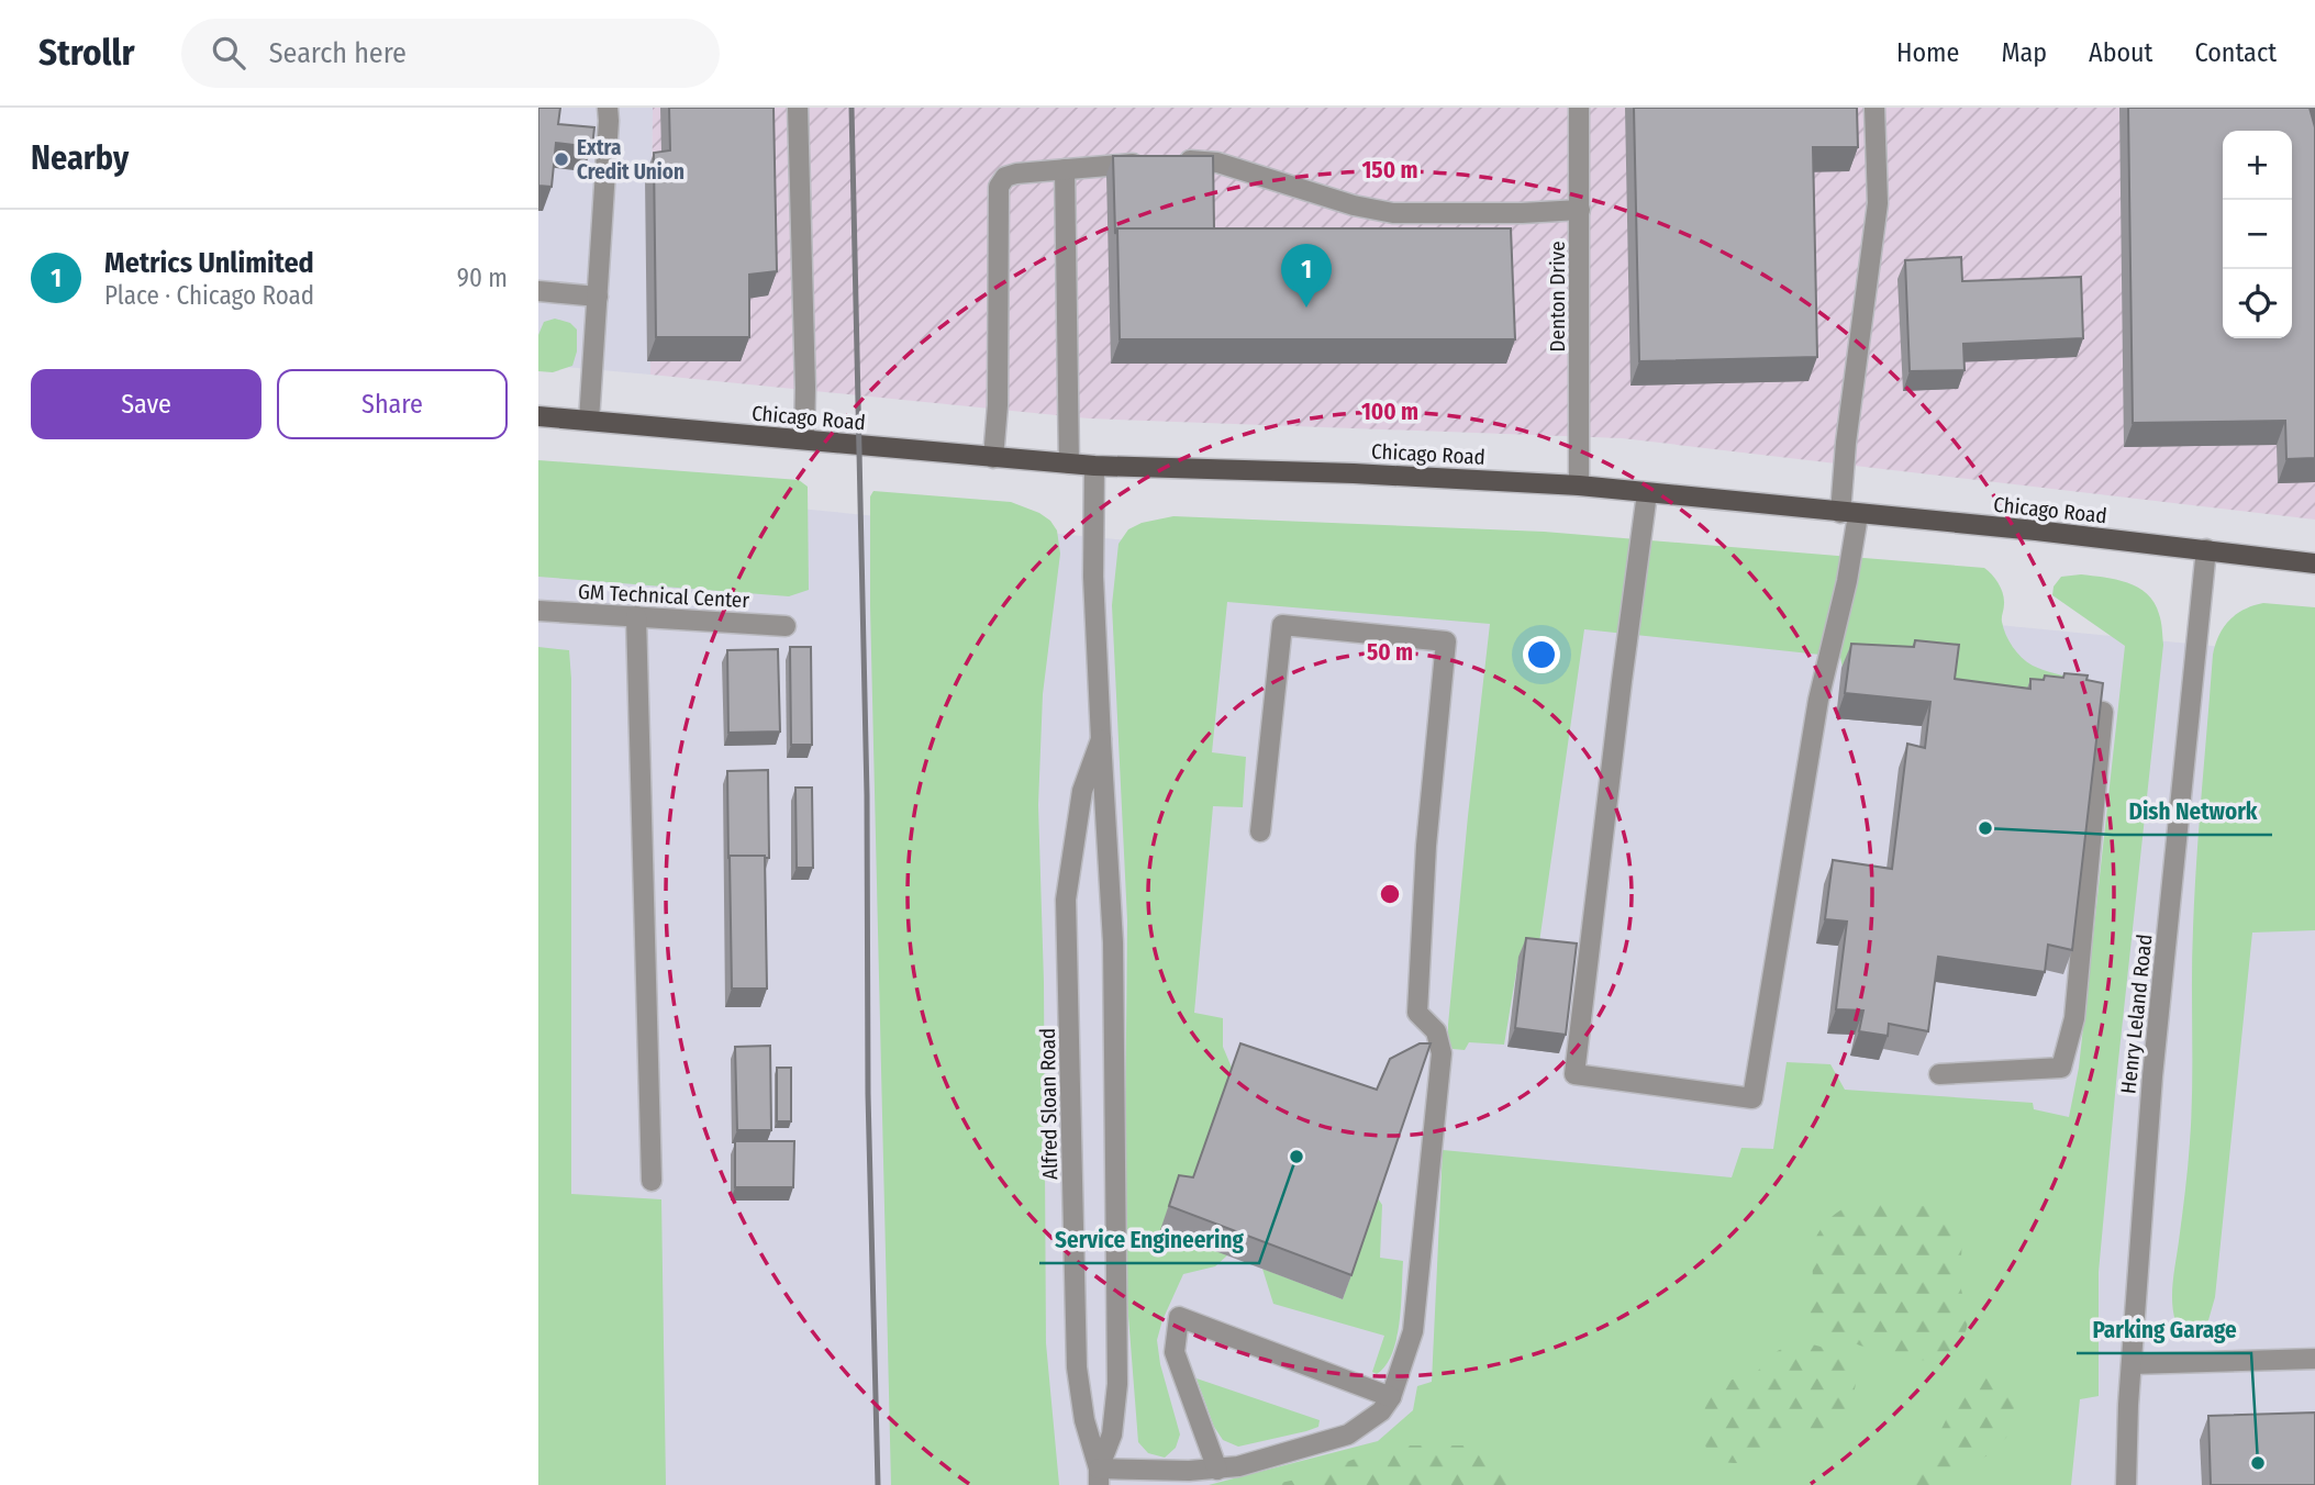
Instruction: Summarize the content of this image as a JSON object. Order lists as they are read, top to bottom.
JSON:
{
  "streets": {
    "main road": ["Chicago Road"],
    "street": [
      "Denton Drive",
      "GM Technical Center",
      "Henry Leland Road",
      "Alfred Sloan Road"
    ]
  },
  "crossings": [
    ["Denton Drive", "Chicago Road"],
    ["Chicago Road", "Henry Leland Road"],
    ["Chicago Road", "Alfred Sloan Road"]
  ],
  "places": [
    "Extra Credit Union",
    "Dish Network",
    "Service Engineering",
    "Parking Garage"
  ],
  "page": {
    "header": "Strollr",
    "search": "Search here",
    "nav": [
      "Home",
      "Map",
      "About",
      "Contact"
    ],
    "heading": "Nearby",
    "map_buttons": ["+", "−"],
    "list": [
      {
        "mark": "1",
        "name": "Metrics Unlimited",
        "note": "Place · Chicago Road",
        "value": "90 m"
      }
    ],
    "pins": "1",
    "buttons": ["Save", "Share"]
  },
  "rings": ["150 m", "100 m", "50 m"]
}
